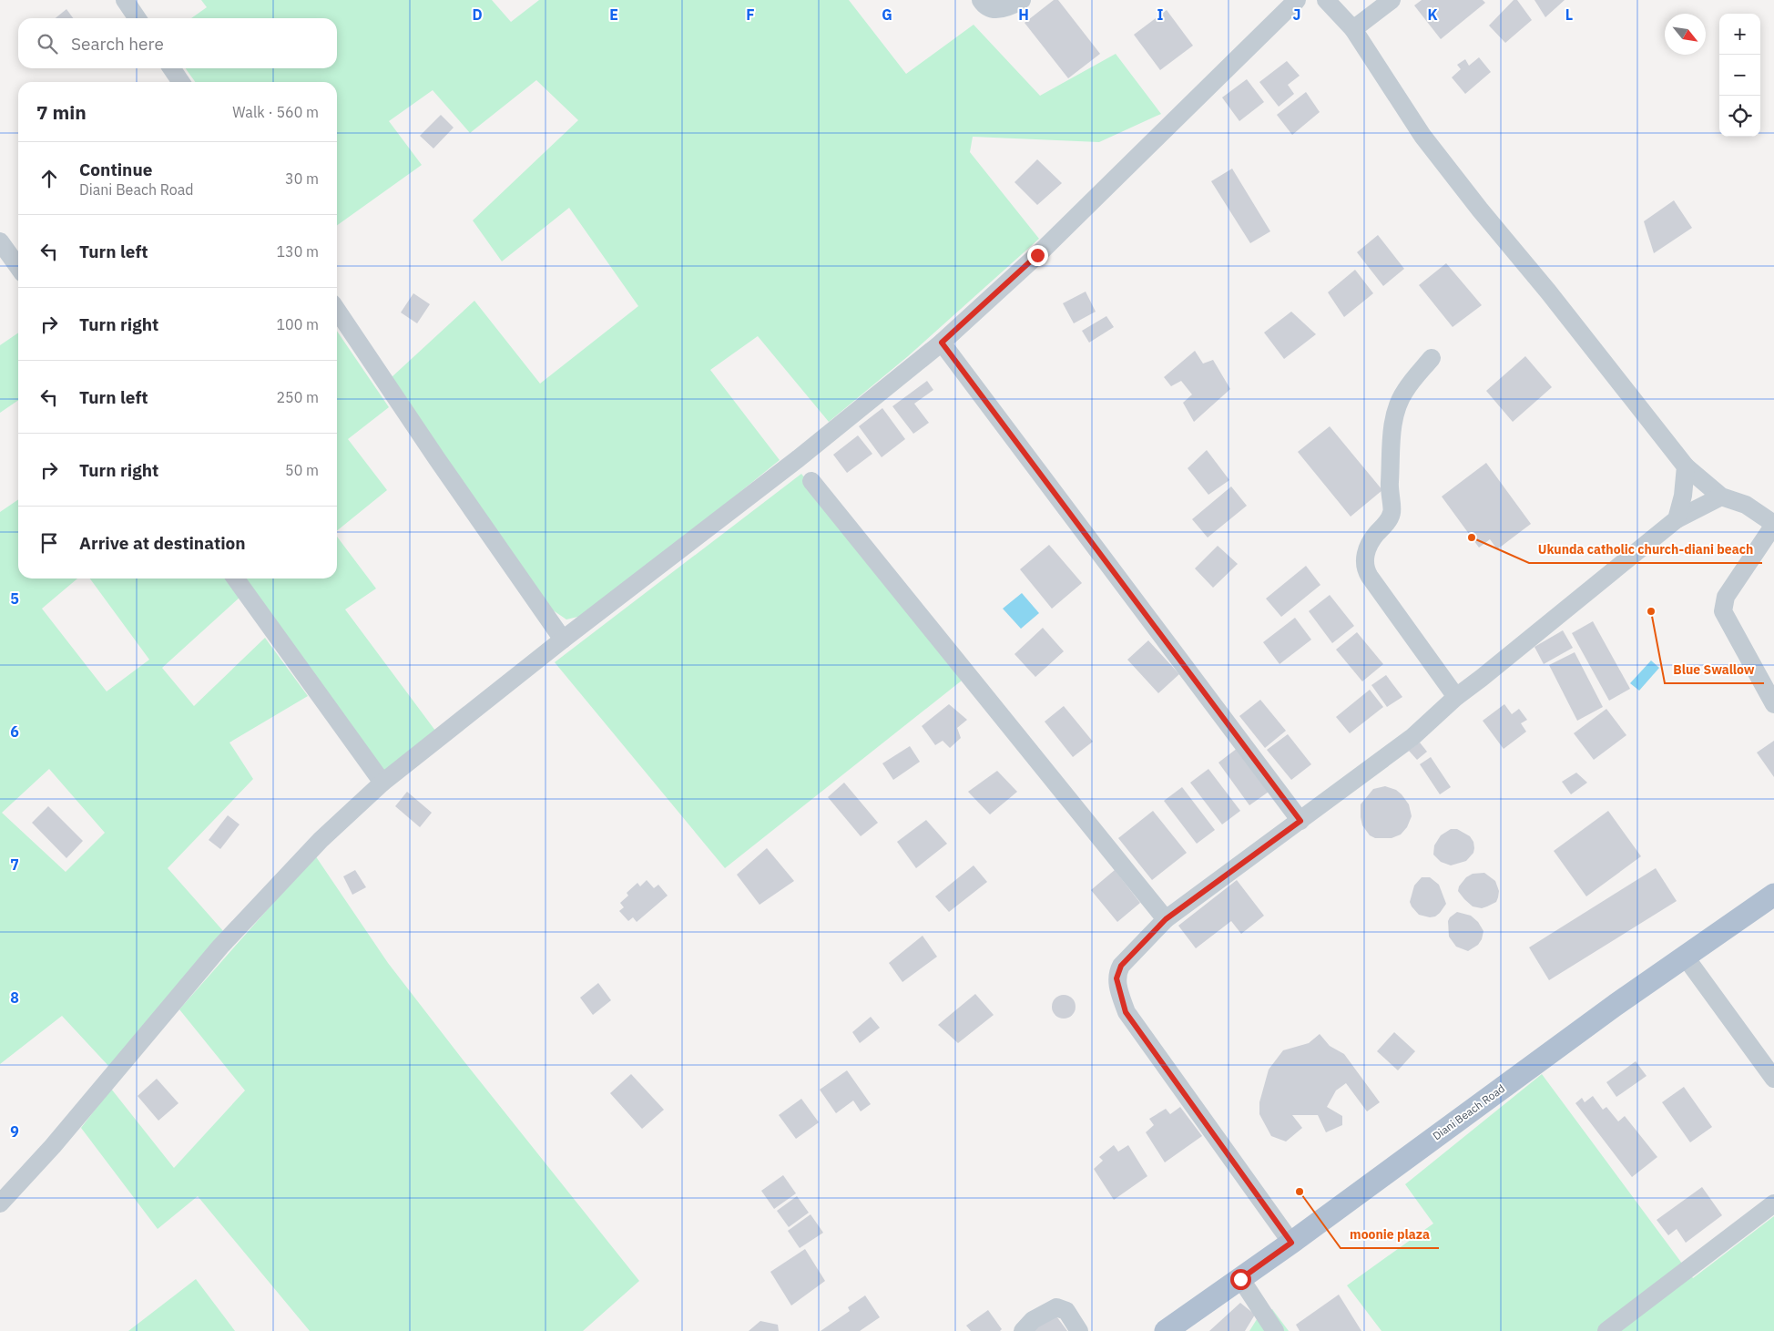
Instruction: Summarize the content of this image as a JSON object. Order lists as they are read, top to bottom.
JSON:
{
  "streets": {
    "main road": ["Diani Beach Road"]
  },
  "places": ["Ukunda catholic church-diani beach", "Blue Swallow", "moonie plaza"],
  "north": "bottom right",
  "page": {
    "map_buttons": ["+", "−"],
    "search": "Search here",
    "heading": ["7 min", "Walk · 560 m"],
    "list": [
      ["Continue", "Diani Beach Road", "30 m"],
      ["Turn left", "130 m"],
      ["Turn right", "100 m"],
      ["Turn left", "250 m"],
      ["Turn right", "50 m"],
      "Arrive at destination"
    ]
  },
  "grid": {
    "columns": [
      "D",
      "E",
      "F",
      "G",
      "H",
      "I",
      "J",
      "K",
      "L"
    ],
    "rows": [
      "5",
      "6",
      "7",
      "8",
      "9"
    ]
  }
}
